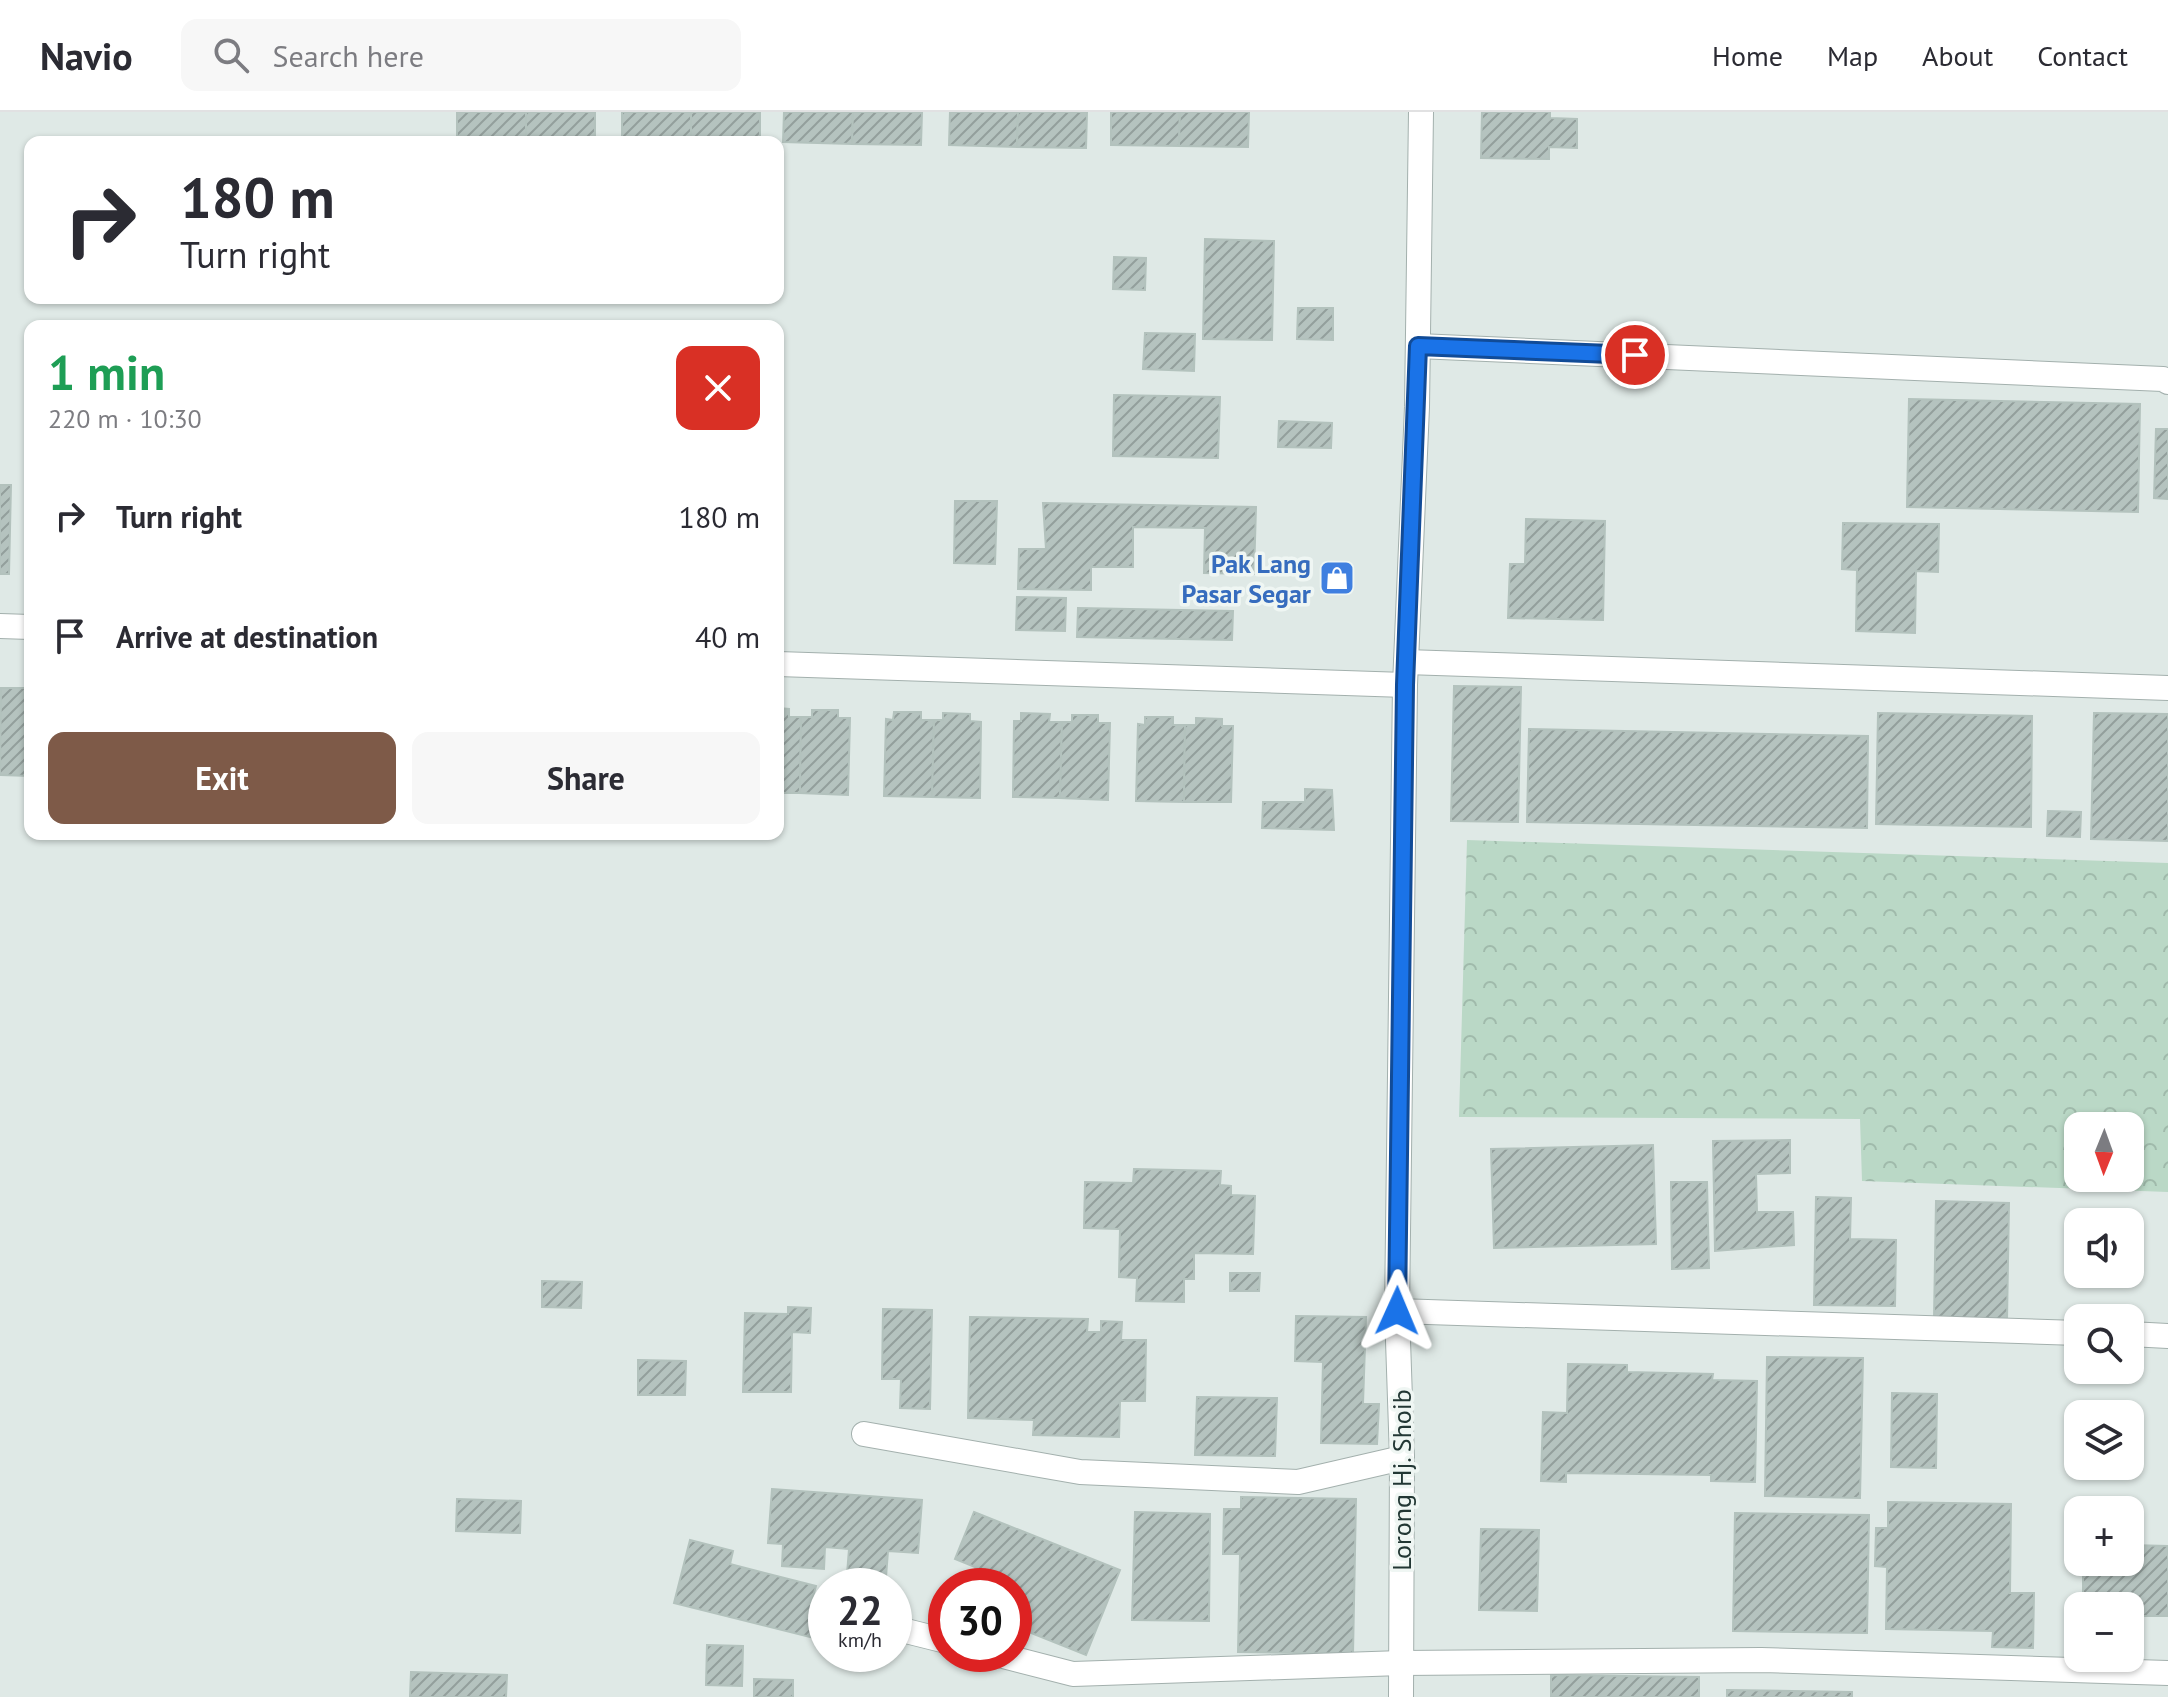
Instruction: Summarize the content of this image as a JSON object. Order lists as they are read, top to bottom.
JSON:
{
  "streets": {
    "street": ["Lorong Hj. Shoib"]
  },
  "places": {
    "shop": ["Pak Lang Pasar Segar"]
  },
  "north": "bottom",
  "page": {
    "header": "Navio",
    "search": "Search here",
    "nav": [
      "Home",
      "Map",
      "About",
      "Contact"
    ],
    "turn": ["180 m", "Turn right"],
    "heading": ["1 min", "220 m · 10:30"],
    "list": [
      {
        "name": "Turn right",
        "value": "180 m"
      },
      {
        "name": "Arrive at destination",
        "value": "40 m"
      }
    ],
    "buttons": ["Exit", "Share"],
    "map_buttons": ["+", "−"],
    "speed": "22 km/h",
    "limit": "30"
  }
}
